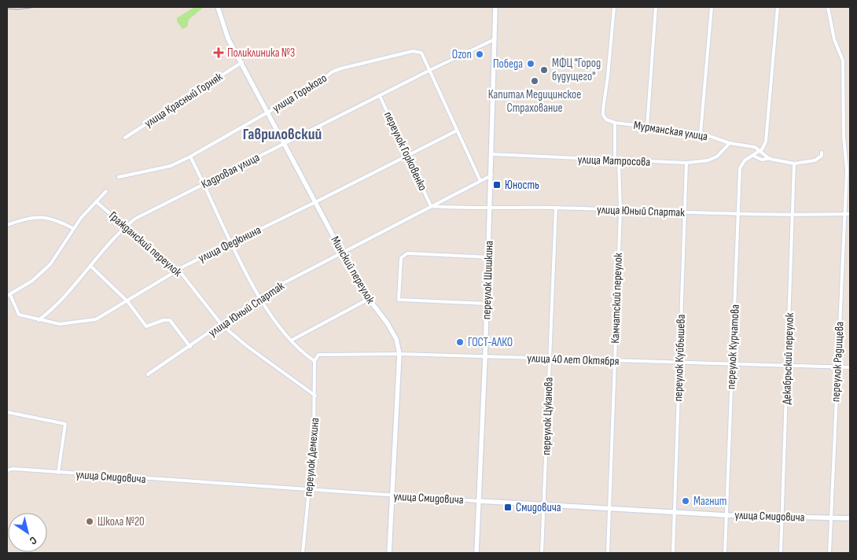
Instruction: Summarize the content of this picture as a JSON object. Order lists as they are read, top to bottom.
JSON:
{
  "streets": {
    "street": [
      "улица Горького",
      "улица Красный Горняк",
      "Мурманская улица",
      "переулок Горковенко",
      "улица Матросова",
      "Кадровая улица",
      "улица Юный Спартак",
      "Гражданский переулок",
      "улица Федюнина",
      "Минский переулок",
      "переулок Шишкина",
      "Камчатский переулок",
      "переулок Курчатова",
      "переулок Куйбышева",
      "Декабрьский переулок",
      "улица 40 лет Октября",
      "переулок Радищева",
      "переулок Цуканова",
      "переулок Демехина",
      "улица Смидовича"
    ]
  },
  "crossings": [
    ["улица Горького", "Кадровая улица"],
    ["улица Горького", "Минский переулок"],
    ["улица Красный Горняк", "Минский переулок"],
    ["Мурманская улица", "улица Матросова"],
    ["Мурманская улица", "переулок Курчатова"],
    ["Мурманская улица", "Декабрьский переулок"],
    ["переулок Горковенко", "Кадровая улица"],
    ["переулок Горковенко", "улица Юный Спартак"],
    ["переулок Горковенко", "улица Федюнина"],
    ["улица Матросова", "переулок Шишкина"],
    ["улица Матросова", "Камчатский переулок"],
    ["улица Матросова", "переулок Куйбышева"],
    ["Кадровая улица", "Гражданский переулок"],
    ["Кадровая улица", "улица Федюнина"],
    ["Кадровая улица", "Минский переулок"],
    ["Кадровая улица", "переулок Шишкина"],
    ["улица Юный Спартак", "Гражданский переулок"],
    ["улица Юный Спартак", "Минский переулок"],
    ["улица Юный Спартак", "переулок Шишкина"],
    ["улица Юный Спартак", "Камчатский переулок"],
    ["улица Юный Спартак", "переулок Курчатова"],
    ["улица Юный Спартак", "переулок Куйбышева"],
    ["улица Юный Спартак", "Декабрьский переулок"],
    ["улица Юный Спартак", "переулок Радищева"],
    ["улица Юный Спартак", "переулок Цуканова"],
    ["Гражданский переулок", "улица Федюнина"],
    ["Гражданский переулок", "переулок Демехина"],
    ["улица Федюнина", "Минский переулок"],
    ["Минский переулок", "улица 40 лет Октября"],
    ["Минский переулок", "улица Смидовича"],
    ["переулок Шишкина", "улица 40 лет Октября"],
    ["переулок Шишкина", "улица Смидовича"],
    ["Камчатский переулок", "улица 40 лет Октября"],
    ["Камчатский переулок", "улица Смидовича"],
    ["переулок Курчатова", "улица 40 лет Октября"],
    ["переулок Курчатова", "улица Смидовича"],
    ["переулок Куйбышева", "улица 40 лет Октября"],
    ["переулок Куйбышева", "улица Смидовича"],
    ["Декабрьский переулок", "улица 40 лет Октября"],
    ["Декабрьский переулок", "улица Смидовича"],
    ["улица 40 лет Октября", "переулок Радищева"],
    ["улица 40 лет Октября", "переулок Цуканова"],
    ["улица 40 лет Октября", "переулок Демехина"],
    ["переулок Радищева", "улица Смидовича"],
    ["переулок Цуканова", "улица Смидовича"],
    ["переулок Демехина", "улица Смидовича"]
  ],
  "districts": ["Гавриловский"],
  "places": {
    "health": ["Поликлиника №3"],
    "other": [
      "Ozon",
      "Победа",
      "МФЦ \"Город будущего\"",
      "Капитал Медицинское Страхование",
      "ГОСТ-АЛКО",
      "Магнит",
      "Школа №20"
    ],
    "transit": ["Юность", "Смидовича"]
  },
  "north": "bottom right"
}
